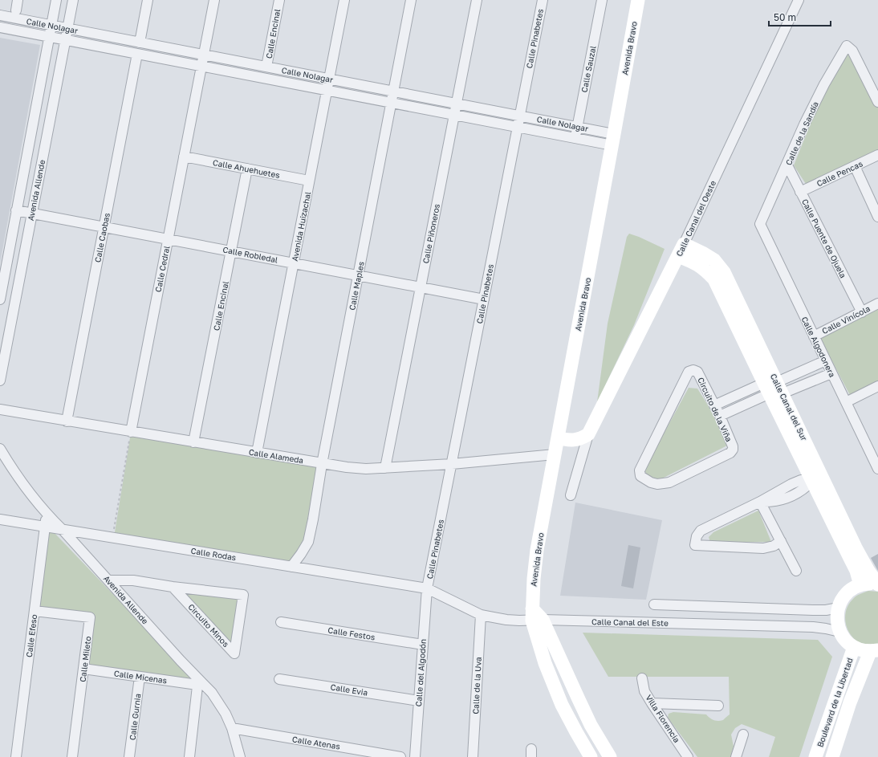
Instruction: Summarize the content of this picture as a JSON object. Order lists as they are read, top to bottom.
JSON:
{
  "streets": {
    "main road": [
      "Avenida Bravo",
      "Calle Canal del Oeste",
      "Calle Canal del Sur",
      "Boulevard de la Libertad"
    ],
    "street": [
      "Calle Nolagar",
      "Calle Encinal",
      "Calle Pinabetes",
      "Calle Sauzal",
      "Calle de la Sandía",
      "Calle Ahuehuetes",
      "Calle Pencas",
      "Avenida Allende",
      "Avenida Huizachal",
      "Calle Piñoneros",
      "Calle Caobas",
      "Calle Puente de Ojuela",
      "Calle Robledal",
      "Calle Cedral",
      "Calle Maples",
      "Calle Vinícola",
      "Calle Algodonera",
      "Circuito de la Viña",
      "Calle Alameda",
      "Calle Rodas",
      "Calle Canal del Este",
      "Circuito Minos",
      "Calle Festos",
      "Calle Efeso",
      "Calle Mileto",
      "Calle del Algodón",
      "Calle Micenas",
      "Calle de la Uva",
      "Calle Evia",
      "Calle Gurnia",
      "Villa Florencia",
      "Calle Atenas"
    ]
  },
  "crossings": [
    ["Calle Nolagar", "Calle Encinal"],
    ["Calle Nolagar", "Calle Pinabetes"],
    ["Calle Nolagar", "Avenida Bravo"],
    ["Calle Nolagar", "Calle Sauzal"],
    ["Calle Nolagar", "Avenida Allende"],
    ["Calle Nolagar", "Avenida Huizachal"],
    ["Calle Nolagar", "Calle Piñoneros"],
    ["Calle Nolagar", "Calle Caobas"],
    ["Calle Nolagar", "Calle Cedral"],
    ["Calle Nolagar", "Calle Maples"],
    ["Calle Encinal", "Calle Ahuehuetes"],
    ["Calle Encinal", "Calle Robledal"],
    ["Calle Encinal", "Calle Alameda"],
    ["Calle Pinabetes", "Calle Robledal"],
    ["Calle Pinabetes", "Calle Alameda"],
    ["Calle Pinabetes", "Calle Rodas"],
    ["Calle Pinabetes", "Calle Canal del Este"],
    ["Calle Pinabetes", "Calle del Algodón"],
    ["Avenida Bravo", "Calle Alameda"],
    ["Avenida Bravo", "Calle Canal del Este"],
    ["Calle de la Sandía", "Calle Puente de Ojuela"],
    ["Calle de la Sandía", "Calle Algodonera"],
    ["Calle Ahuehuetes", "Avenida Huizachal"],
    ["Calle Ahuehuetes", "Calle Cedral"],
    ["Calle Pencas", "Calle Puente de Ojuela"],
    ["Avenida Allende", "Calle Robledal"],
    ["Avenida Allende", "Calle Rodas"],
    ["Avenida Allende", "Circuito Minos"],
    ["Avenida Allende", "Calle Efeso"],
    ["Avenida Allende", "Calle Micenas"],
    ["Avenida Allende", "Calle Atenas"],
    ["Calle Canal del Oeste", "Calle Canal del Sur"],
    ["Avenida Huizachal", "Calle Robledal"],
    ["Avenida Huizachal", "Calle Alameda"],
    ["Calle Piñoneros", "Calle Robledal"],
    ["Calle Piñoneros", "Calle Alameda"],
    ["Calle Caobas", "Calle Robledal"],
    ["Calle Caobas", "Calle Alameda"],
    ["Calle Puente de Ojuela", "Calle Vinícola"],
    ["Calle Robledal", "Calle Cedral"],
    ["Calle Robledal", "Calle Maples"],
    ["Calle Cedral", "Calle Alameda"],
    ["Calle Maples", "Calle Alameda"],
    ["Calle Maples", "Calle Rodas"],
    ["Calle Vinícola", "Calle Algodonera"],
    ["Calle Rodas", "Calle Canal del Este"],
    ["Calle Rodas", "Calle Efeso"],
    ["Calle Rodas", "Calle del Algodón"],
    ["Calle Canal del Este", "Calle del Algodón"],
    ["Calle Canal del Este", "Calle de la Uva"],
    ["Calle Festos", "Calle del Algodón"],
    ["Calle Efeso", "Calle Mileto"],
    ["Calle Mileto", "Calle Micenas"],
    ["Calle del Algodón", "Calle Evia"],
    ["Calle Micenas", "Calle Gurnia"]
  ],
  "scale_bar": "50 m"
}
